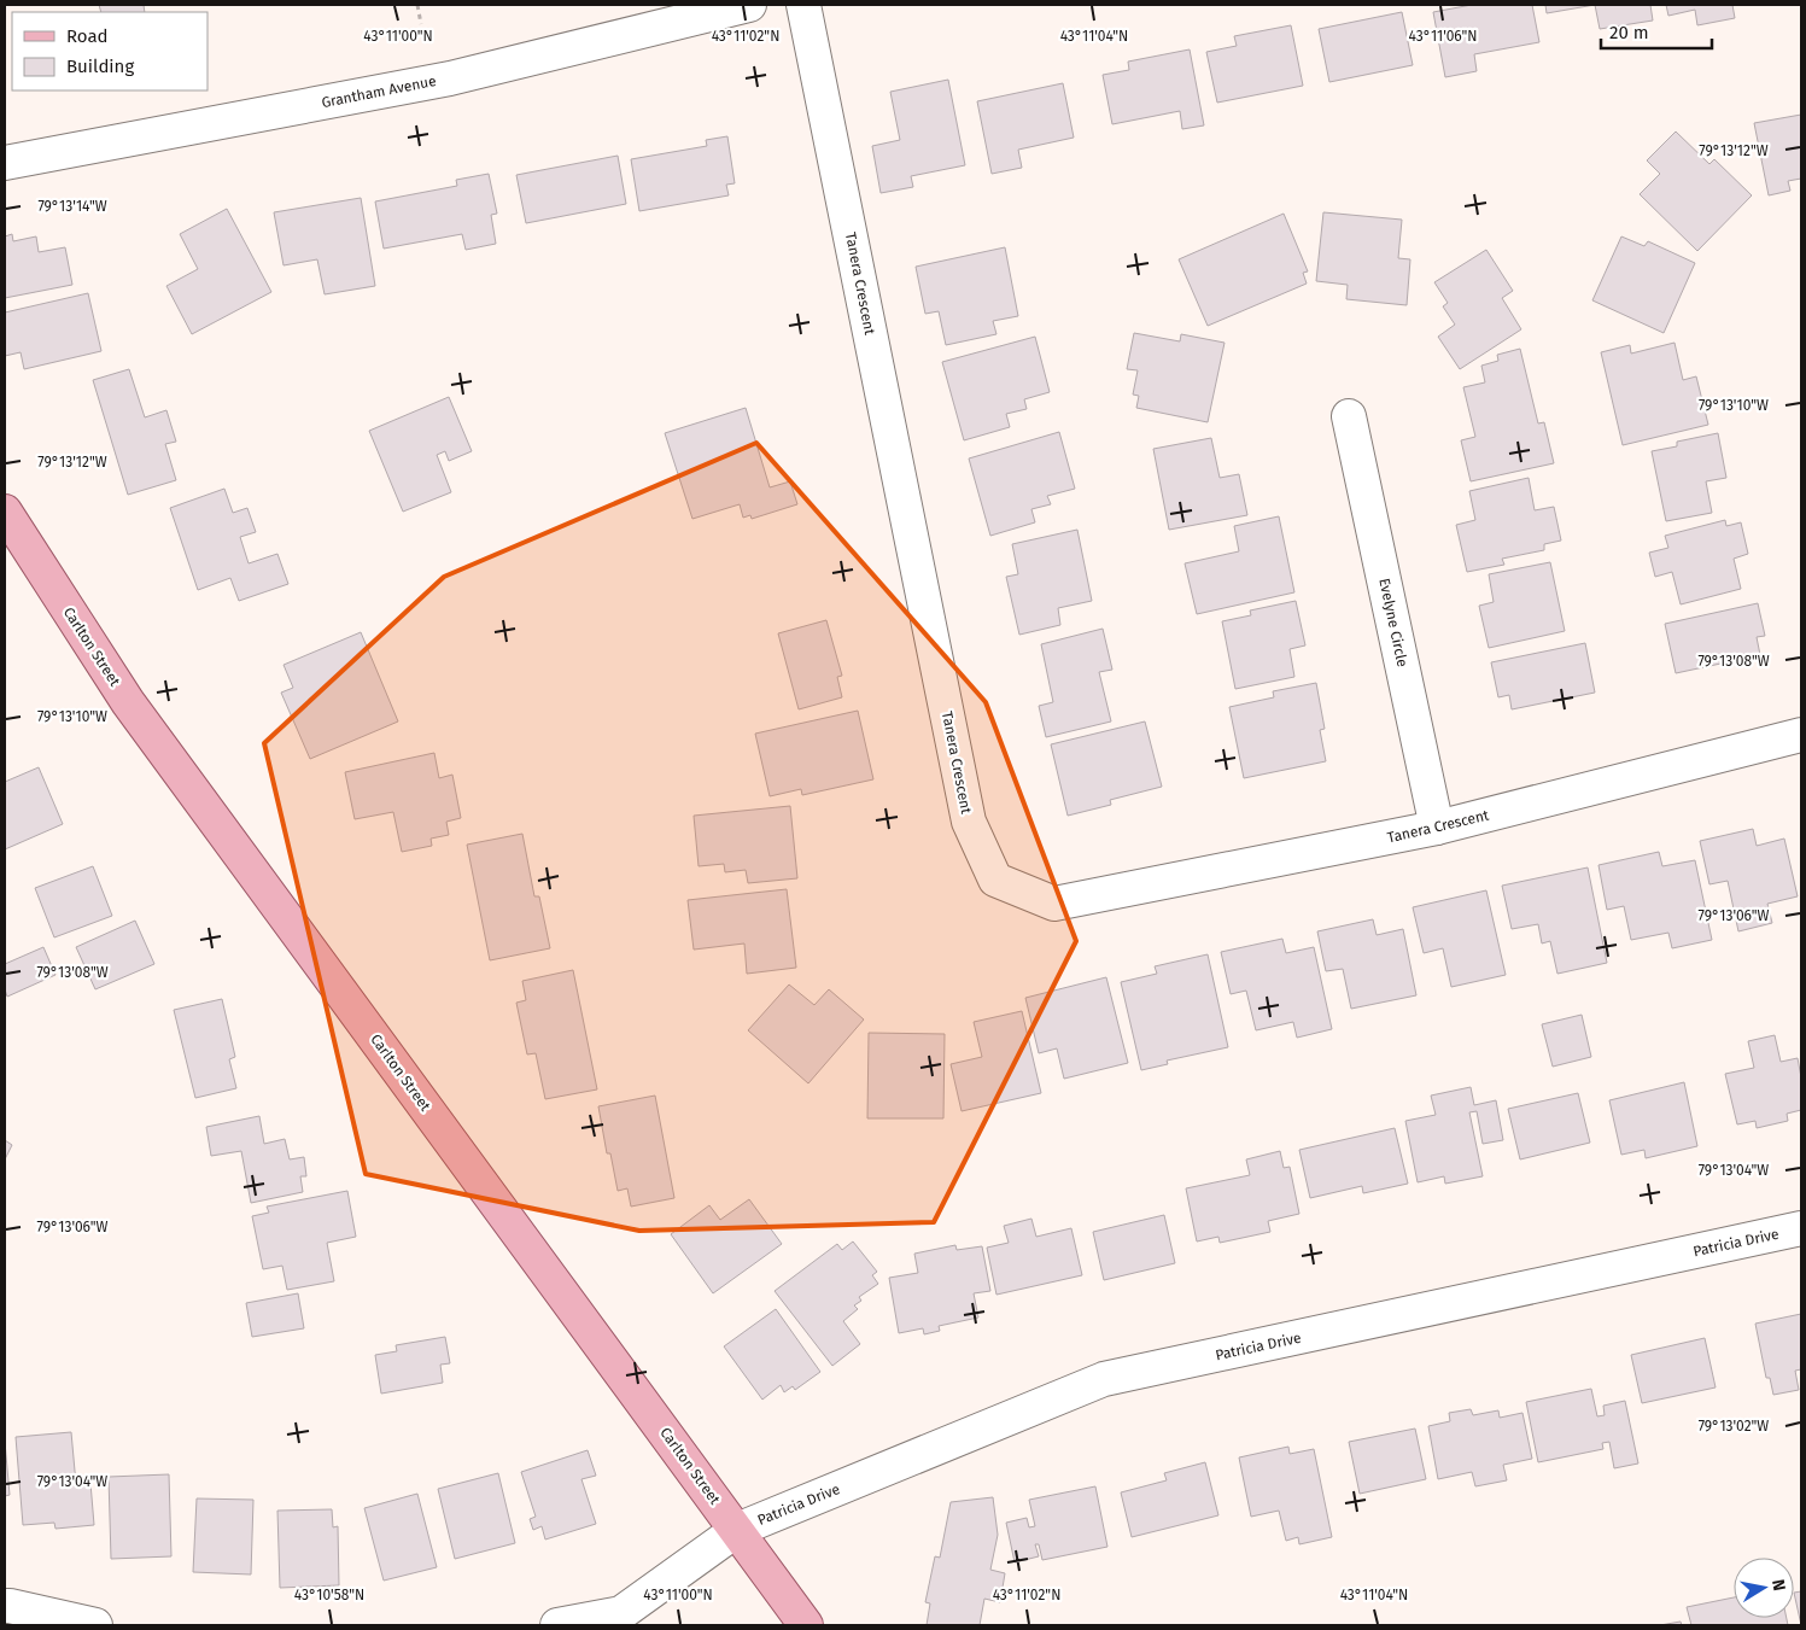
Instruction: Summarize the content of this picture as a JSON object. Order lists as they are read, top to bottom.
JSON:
{
  "streets": {
    "main road": ["Carlton Street"],
    "street": [
      "Grantham Avenue",
      "Tanera Crescent",
      "Evelyne Circle",
      "Patricia Drive"
    ]
  },
  "crossings": [
    ["Tanera Crescent", "Evelyne Circle"],
    ["Carlton Street", "Patricia Drive"]
  ],
  "legend": ["Road", "Building"],
  "scale_bar": "20 m",
  "north": "right",
  "coordinates": [
    "43°11'02\"N",
    "43°11'06\"N",
    "43°11'00\"N",
    "43°11'04\"N",
    "79°13'12\"W",
    "79°13'14\"W",
    "79°13'10\"W",
    "79°13'08\"W",
    "79°13'06\"W",
    "79°13'04\"W",
    "79°13'02\"W",
    "43°10'58\"N"
  ]
}
